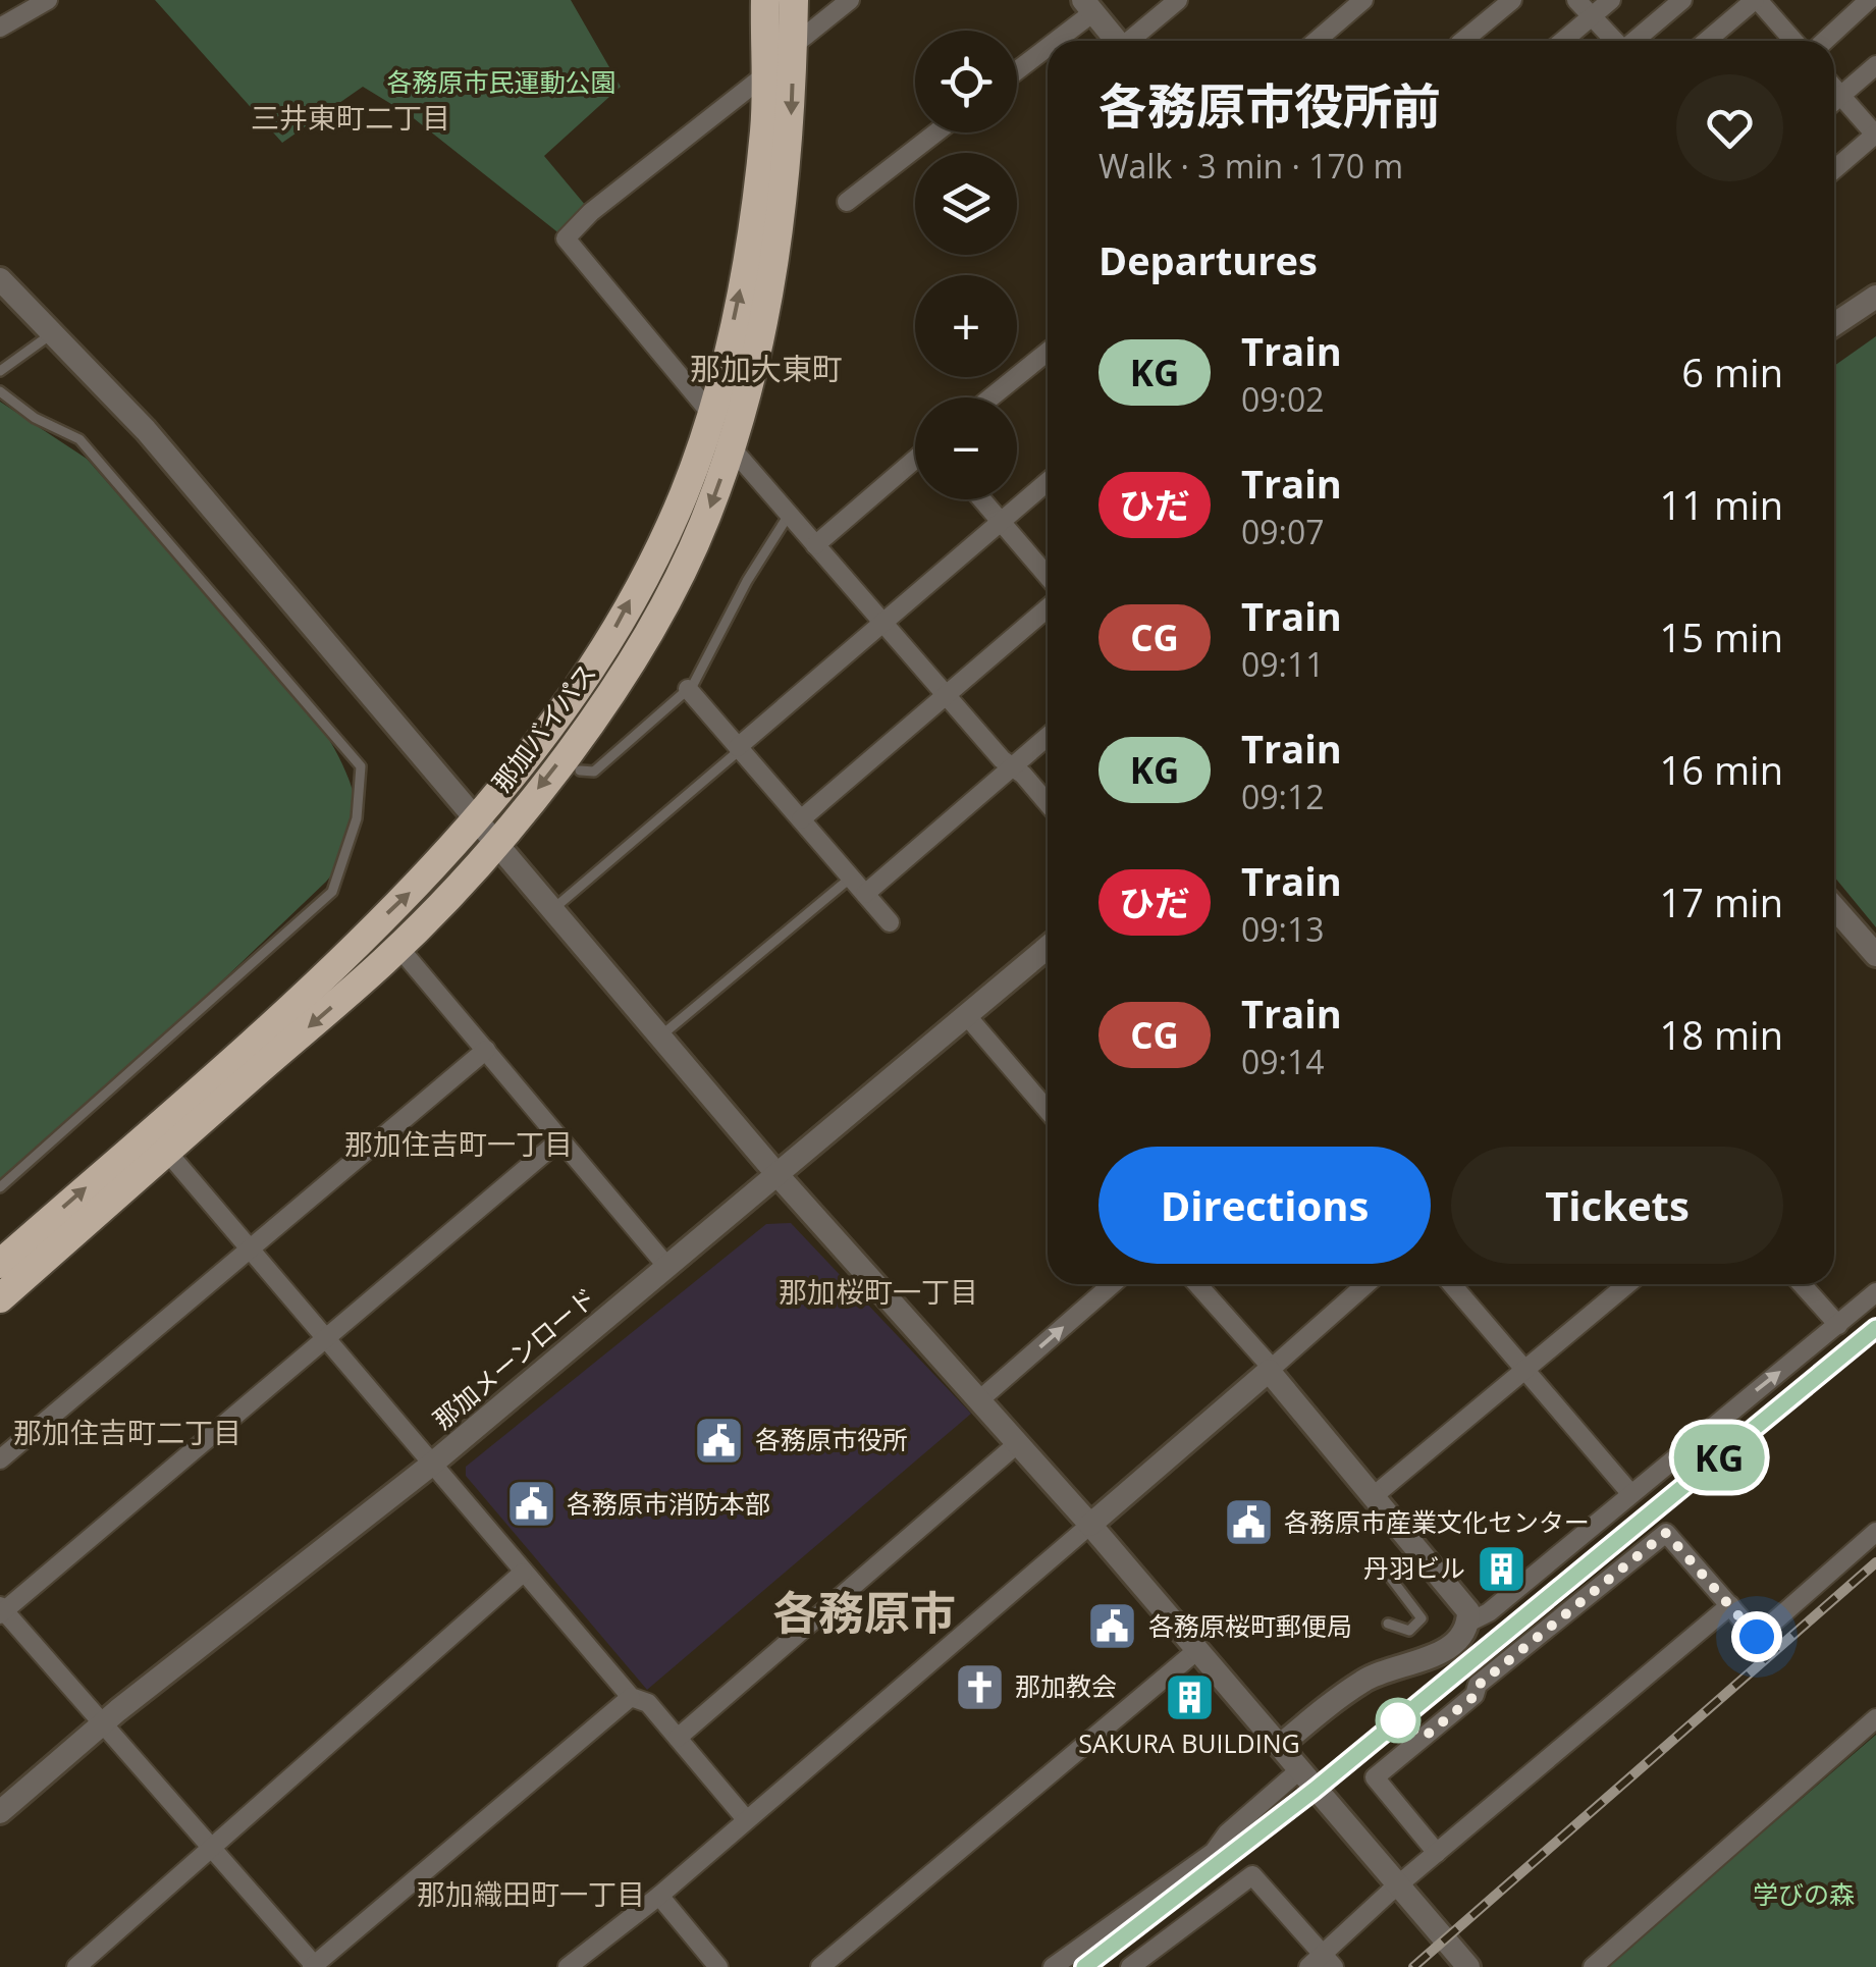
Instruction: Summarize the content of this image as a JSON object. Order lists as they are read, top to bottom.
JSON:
{
  "streets": {
    "highway": ["那加バイパス"],
    "street": ["那加メーンロード"]
  },
  "districts": [
    "三井東町二丁目",
    "那加大東町",
    "那加住吉町一丁目",
    "那加桜町一丁目",
    "那加住吉町二丁目",
    "各務原市",
    "那加織田町一丁目"
  ],
  "parks": ["各務原市民運動公園", "学びの森"],
  "places": {
    "public building": [
      "各務原市役所",
      "各務原市消防本部",
      "各務原市産業文化センター",
      "各務原桜町郵便局"
    ],
    "building": ["丹羽ビル", "SAKURA BUILDING"],
    "church": ["那加教会"]
  },
  "page": {
    "on_map": "KG",
    "map_buttons": ["+", "−"],
    "heading": [
      ["各務原市役所前", "Walk · 3 min · 170 m"],
      "Departures"
    ],
    "list": [
      {
        "mark": "KG",
        "name": "Train",
        "note": "09:02",
        "value": "6 min"
      },
      {
        "mark": "ひだ",
        "name": "Train",
        "note": "09:07",
        "value": "11 min"
      },
      {
        "mark": "CG",
        "name": "Train",
        "note": "09:11",
        "value": "15 min"
      },
      {
        "mark": "KG",
        "name": "Train",
        "note": "09:12",
        "value": "16 min"
      },
      {
        "mark": "ひだ",
        "name": "Train",
        "note": "09:13",
        "value": "17 min"
      },
      {
        "mark": "CG",
        "name": "Train",
        "note": "09:14",
        "value": "18 min"
      }
    ],
    "buttons": ["Directions", "Tickets"]
  }
}
